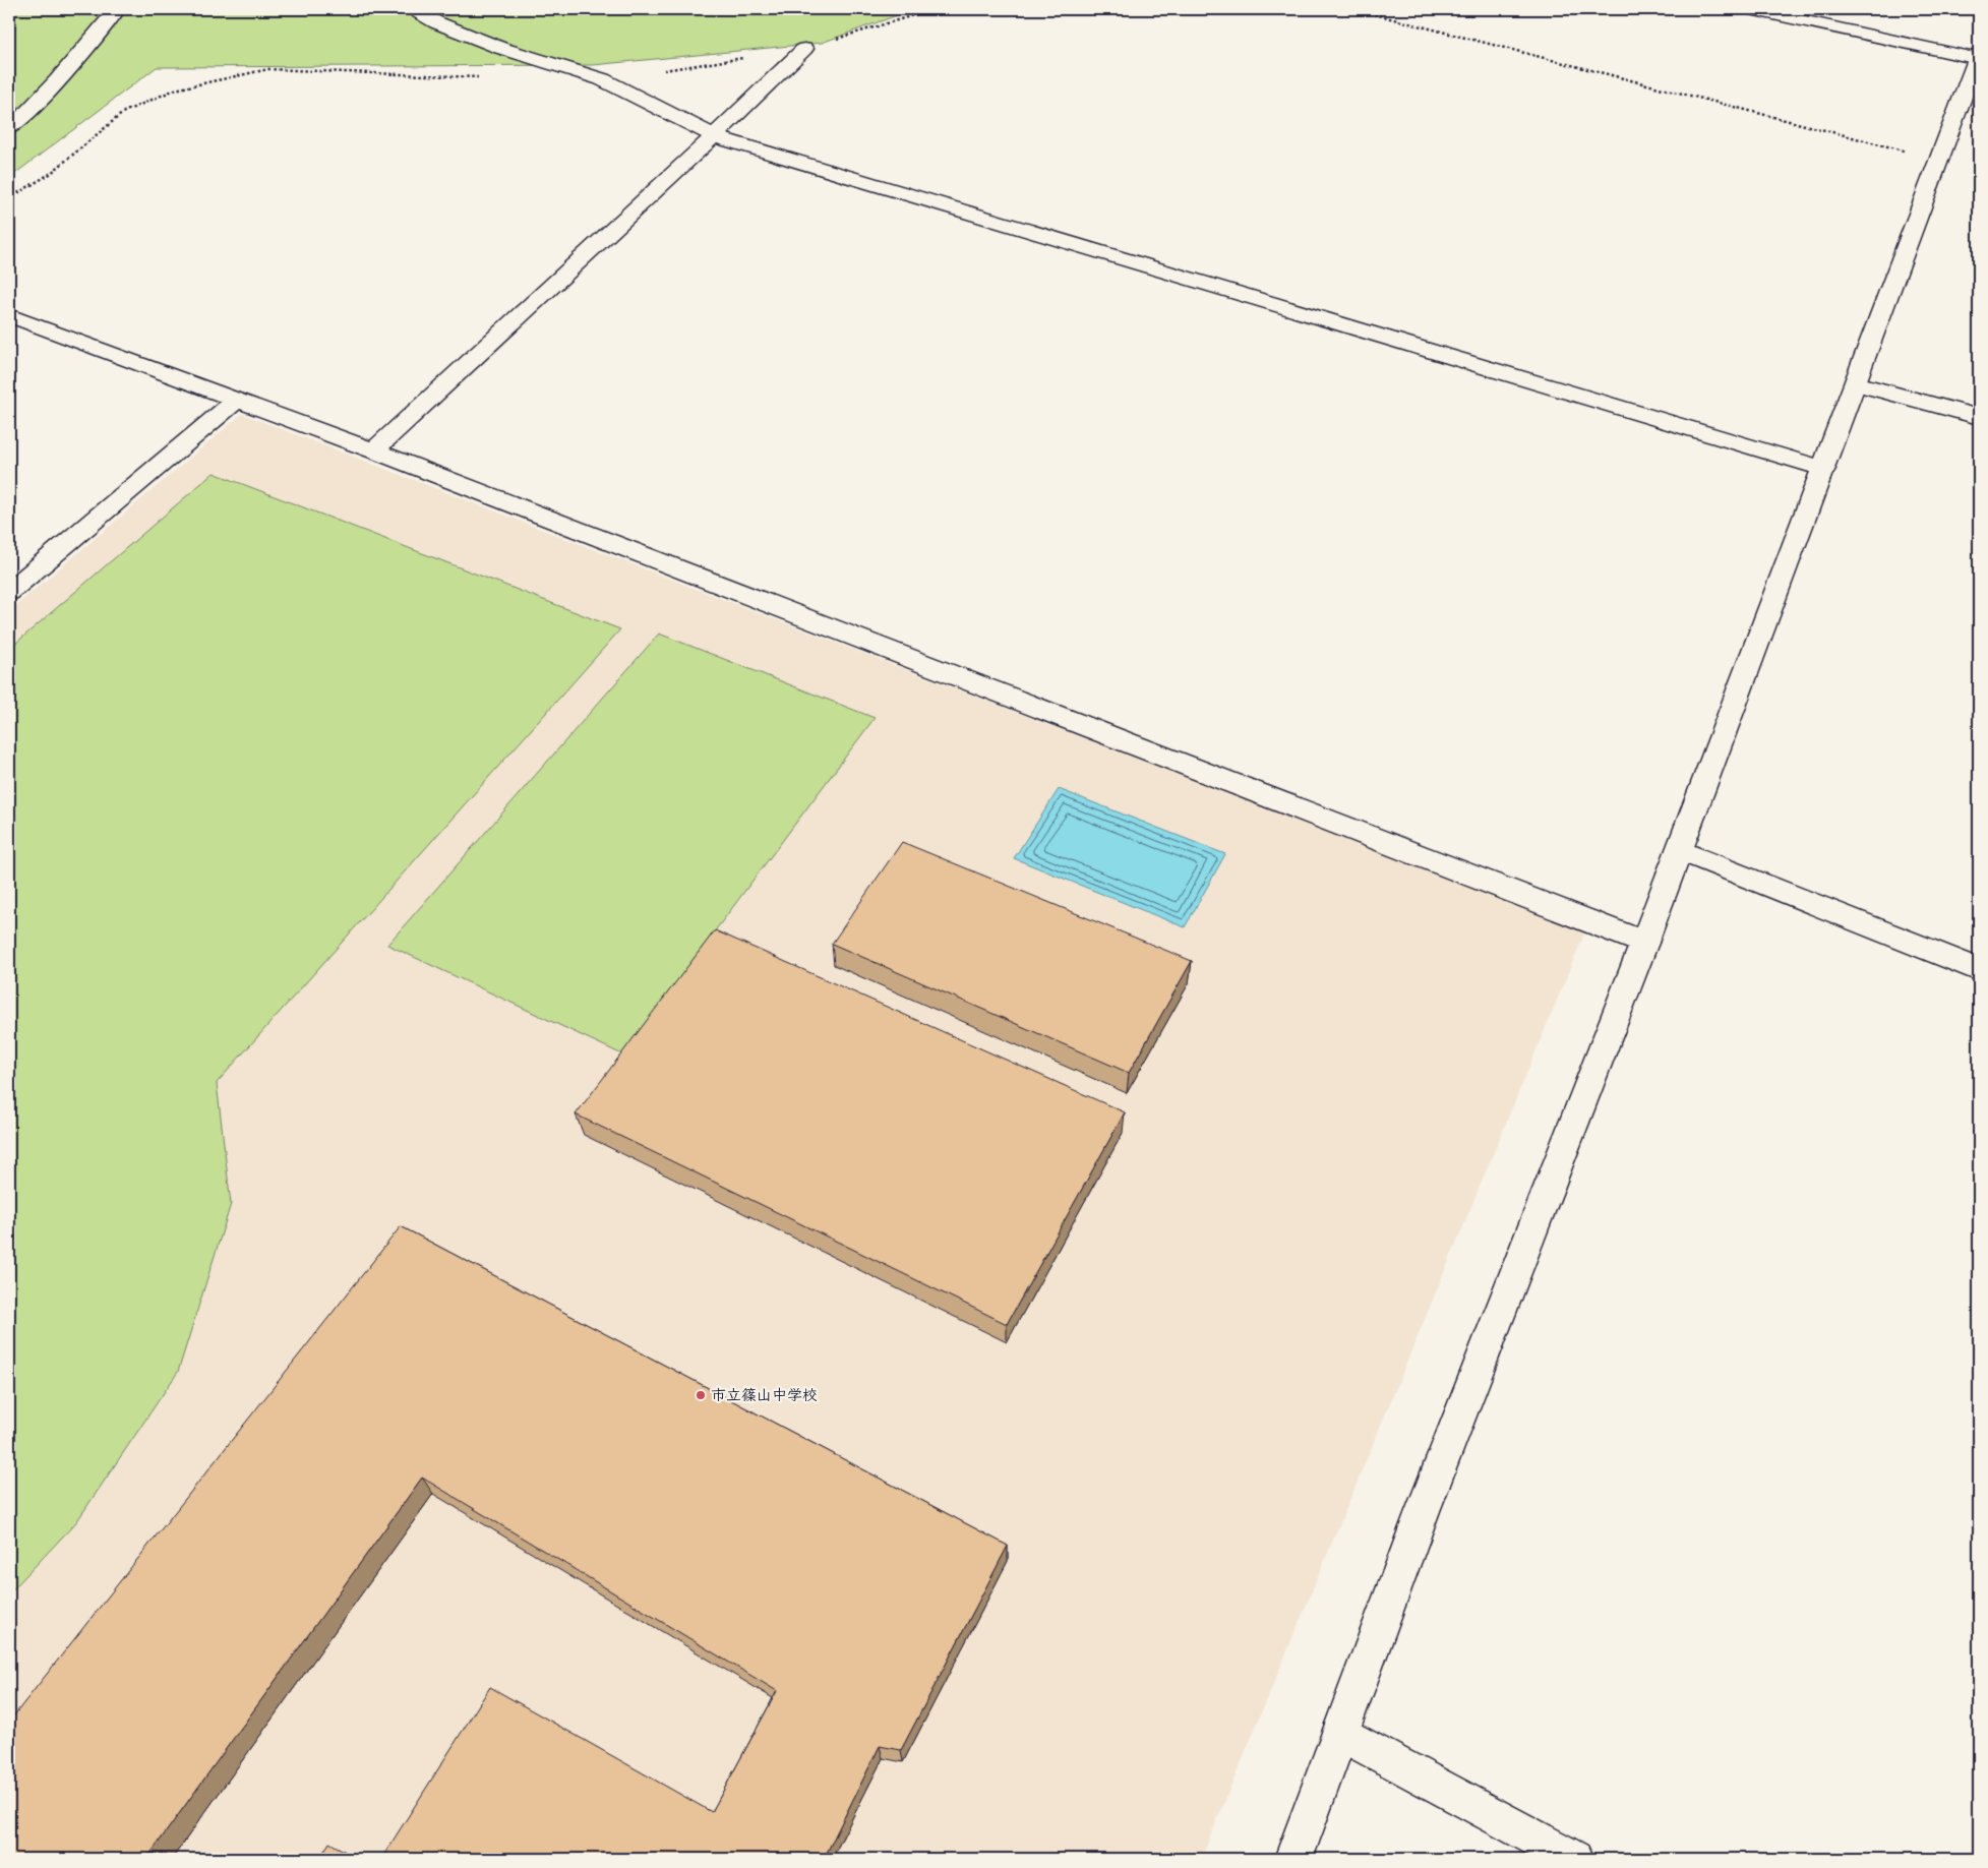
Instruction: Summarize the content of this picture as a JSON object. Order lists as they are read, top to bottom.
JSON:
{
  "places": ["市立篠山中学校"]
}
